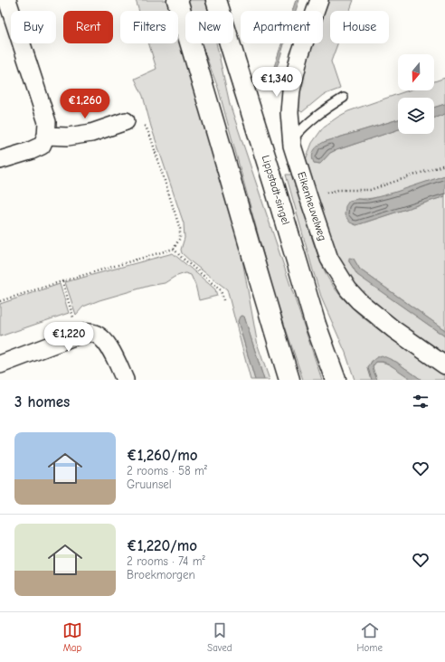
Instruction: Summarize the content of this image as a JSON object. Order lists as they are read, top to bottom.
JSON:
{
  "streets": {
    "main road": ["Lippstadt-singel"],
    "street": ["Eikenheuvelweg"]
  },
  "north": "bottom",
  "page": {
    "chip": [
      "Buy",
      "Rent",
      "Filters",
      "New",
      "Apartment",
      "House"
    ],
    "price": ["€1,340", "€1,260", "€1,220"],
    "heading": "3 homes",
    "list": [
      {
        "name": "€1,260/mo",
        "note": "2 rooms · 58 m² · Gruunsel"
      },
      {
        "name": "€1,220/mo",
        "note": "2 rooms · 74 m² · Broekmorgen"
      }
    ],
    "tabs": ["Map", "Saved", "Home"]
  }
}
